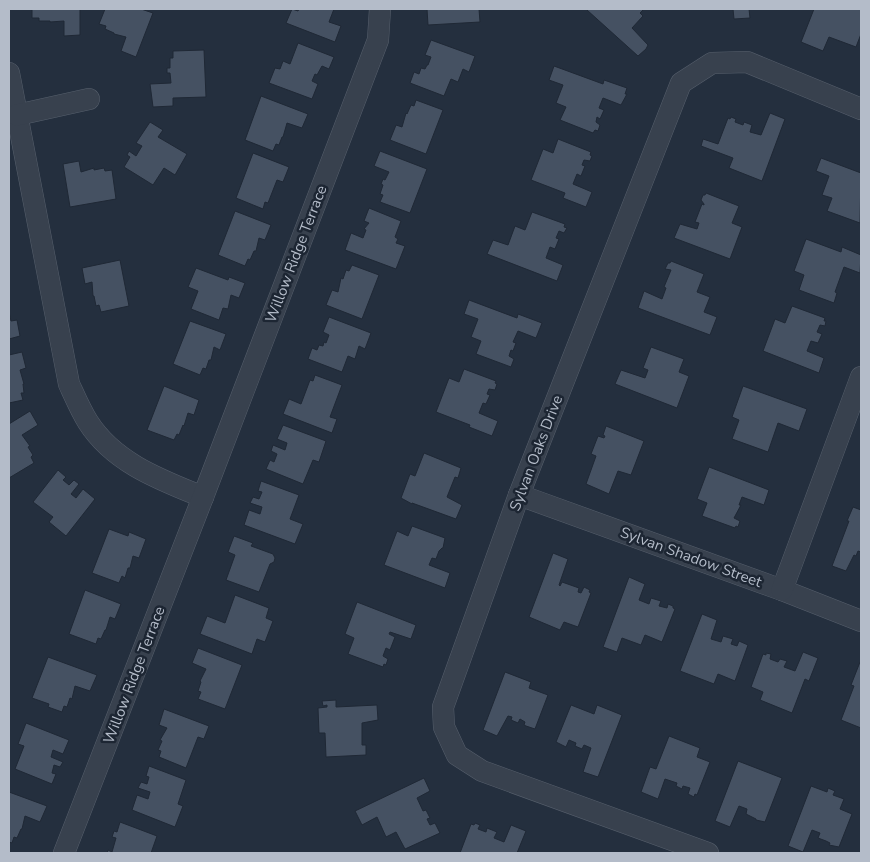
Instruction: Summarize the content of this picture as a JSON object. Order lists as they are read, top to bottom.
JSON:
{
  "streets": {
    "street": ["Willow Ridge Terrace", "Sylvan Oaks Drive", "Sylvan Shadow Street"]
  },
  "crossings": [
    ["Sylvan Oaks Drive", "Sylvan Shadow Street"]
  ]
}
